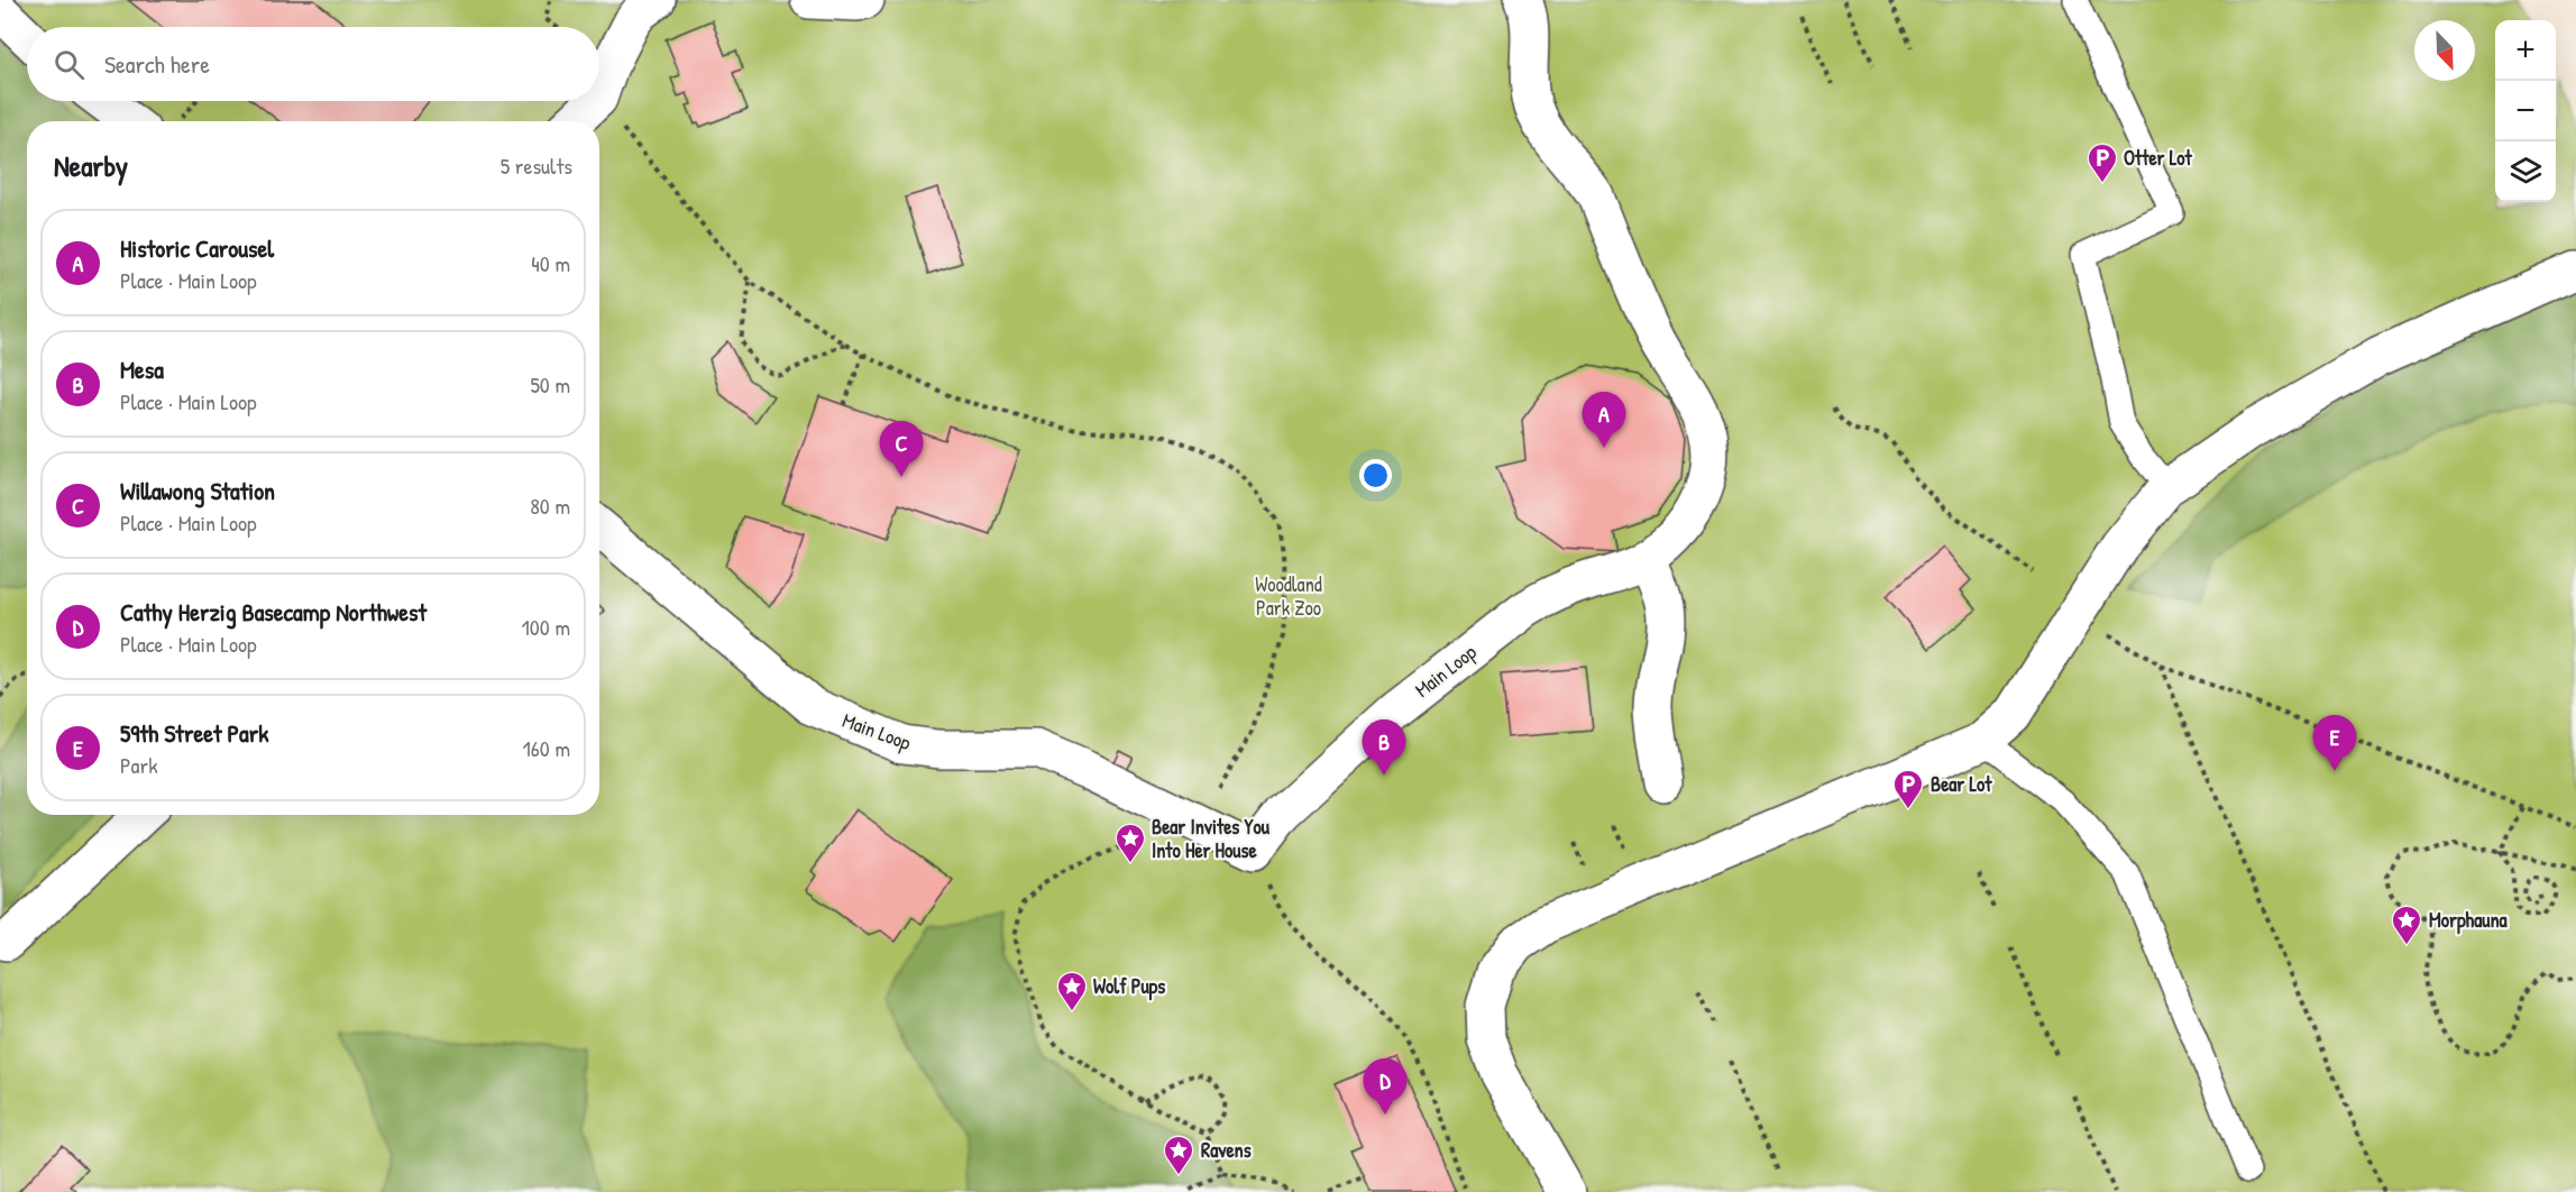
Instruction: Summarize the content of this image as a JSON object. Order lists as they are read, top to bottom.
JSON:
{
  "streets": {
    "street": ["Main Loop"]
  },
  "parks": ["Woodland Park Zoo"],
  "places": {
    "parking": ["Otter Lot", "Bear Lot"],
    "place": [
      "Bear Invites You Into Her House",
      "Morphauna",
      "Wolf Pups",
      "Ravens"
    ]
  },
  "north": "bottom right",
  "page": {
    "map_buttons": ["+", "−"],
    "search": "Search here",
    "heading": ["Nearby", "5 results"],
    "list": [
      {
        "mark": "A",
        "name": "Historic Carousel",
        "note": "Place · Main Loop",
        "value": "40 m"
      },
      {
        "mark": "B",
        "name": "Mesa",
        "note": "Place · Main Loop",
        "value": "50 m"
      },
      {
        "mark": "C",
        "name": "Willawong Station",
        "note": "Place · Main Loop",
        "value": "80 m"
      },
      {
        "mark": "D",
        "name": "Cathy Herzig Basecamp Northwest",
        "note": "Place · Main Loop",
        "value": "100 m"
      },
      {
        "mark": "E",
        "name": "59th Street Park",
        "note": "Park",
        "value": "160 m"
      }
    ],
    "pins": [
      "A",
      "C",
      "E",
      "B",
      "D"
    ]
  }
}
